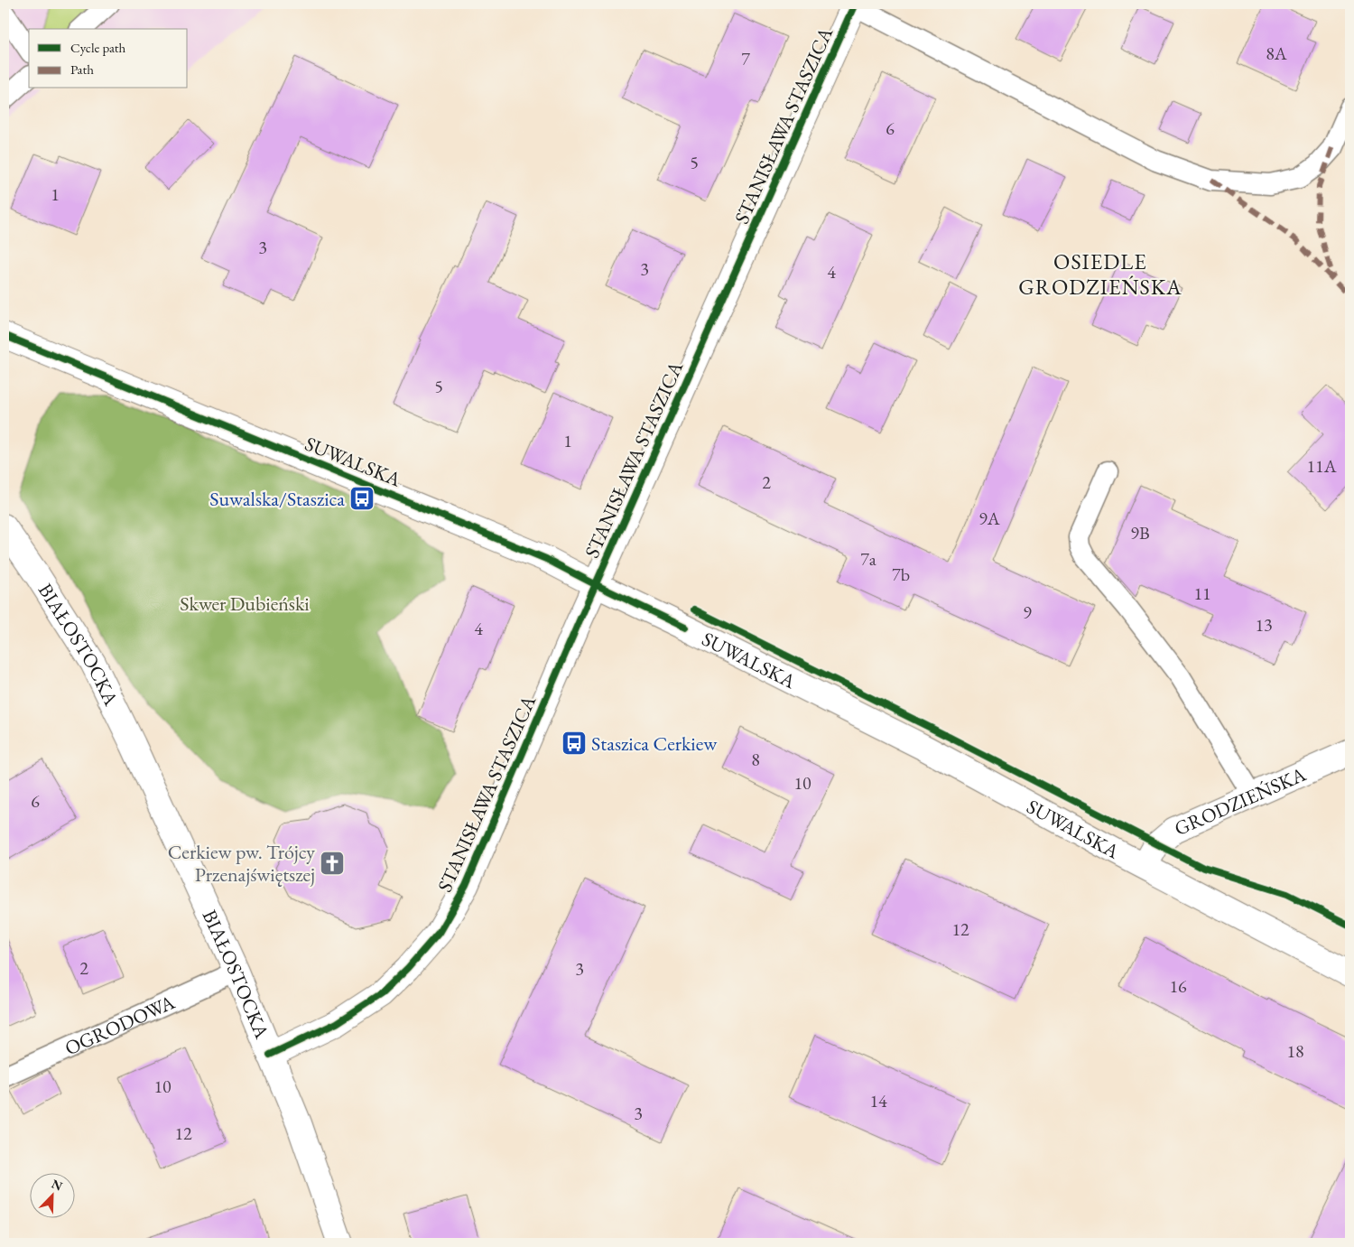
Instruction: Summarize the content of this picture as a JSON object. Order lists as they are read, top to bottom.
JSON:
{
  "streets": {
    "street": [
      "STANISŁAWA STASZICA",
      "SUWALSKA",
      "BIAŁOSTOCKA",
      "GRODZIEŃSKA"
    ],
    "lane": ["OGRODOWA"]
  },
  "crossings": [
    ["STANISŁAWA STASZICA", "SUWALSKA"],
    ["STANISŁAWA STASZICA", "BIAŁOSTOCKA"],
    ["SUWALSKA", "GRODZIEŃSKA"],
    ["BIAŁOSTOCKA", "OGRODOWA"]
  ],
  "districts": ["OSIEDLE GRODZIEŃSKA"],
  "parks": ["Skwer Dubieński"],
  "places": {
    "bus stop": ["Suwalska/Staszica", "Staszica Cerkiew"],
    "church": ["Cerkiew pw. Trójcy Przenajświętszej"]
  },
  "house_numbers": [
    "8A",
    "7",
    "6",
    "5",
    "1",
    "3",
    "3",
    "4",
    "5",
    "1",
    "11A",
    "2",
    "9A",
    "9B",
    "7a",
    "7b",
    "11",
    "9",
    "13",
    "4",
    "8",
    "10",
    "6",
    "12",
    "2",
    "3",
    "16",
    "18",
    "10",
    "14",
    "3",
    "12"
  ],
  "legend": ["Cycle path", "Path"],
  "north": "top right"
}
